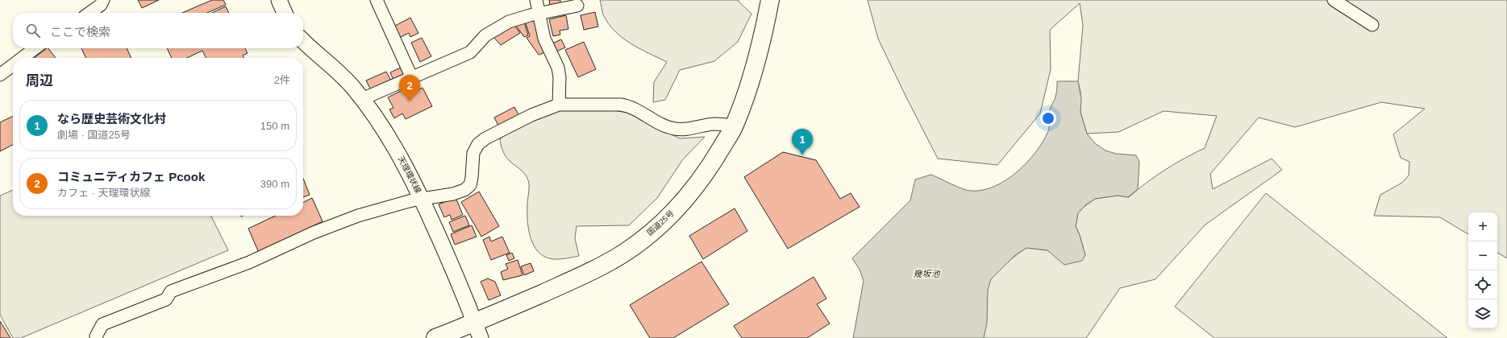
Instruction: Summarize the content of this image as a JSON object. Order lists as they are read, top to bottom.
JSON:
{
  "streets": {
    "highway": ["国道25号"],
    "main road": ["天理環状線"]
  },
  "crossings": [
    ["天理環状線", "国道25号"]
  ],
  "water": ["幾坂池"],
  "page": {
    "search": "ここで検索",
    "heading": ["周辺", "2件"],
    "pins": ["2", "1"],
    "list": [
      {
        "mark": "1",
        "name": "なら歴史芸術文化村",
        "note": "劇場 · 国道25号",
        "value": "150 m"
      },
      {
        "mark": "2",
        "name": "コミュニティカフェ Pcook",
        "note": "カフェ · 天理環状線",
        "value": "390 m"
      }
    ],
    "map_buttons": ["+", "−"]
  }
}
